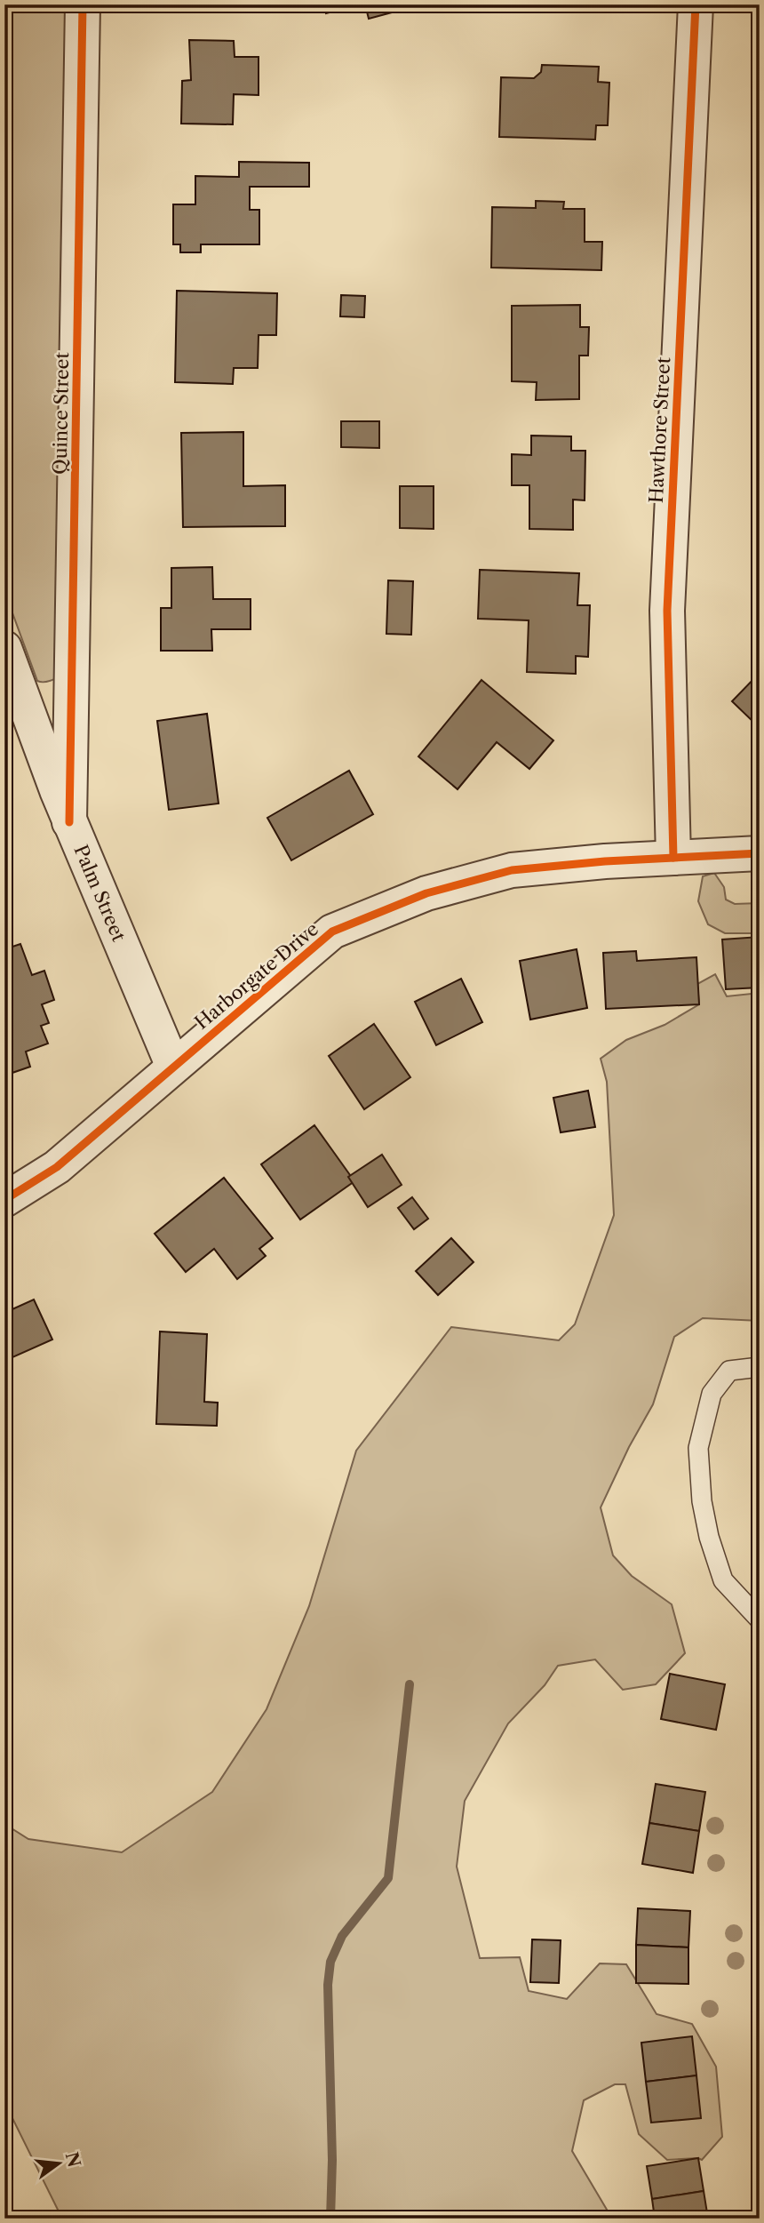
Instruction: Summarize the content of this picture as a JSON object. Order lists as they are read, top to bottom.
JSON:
{
  "streets": {
    "street": [
      "Quince Street",
      "Hawthore Street",
      "Palm Street",
      "Harborgate Drive"
    ]
  },
  "crossings": [
    ["Quince Street", "Palm Street"],
    ["Hawthore Street", "Harborgate Drive"],
    ["Palm Street", "Harborgate Drive"]
  ],
  "north": "right"
}
